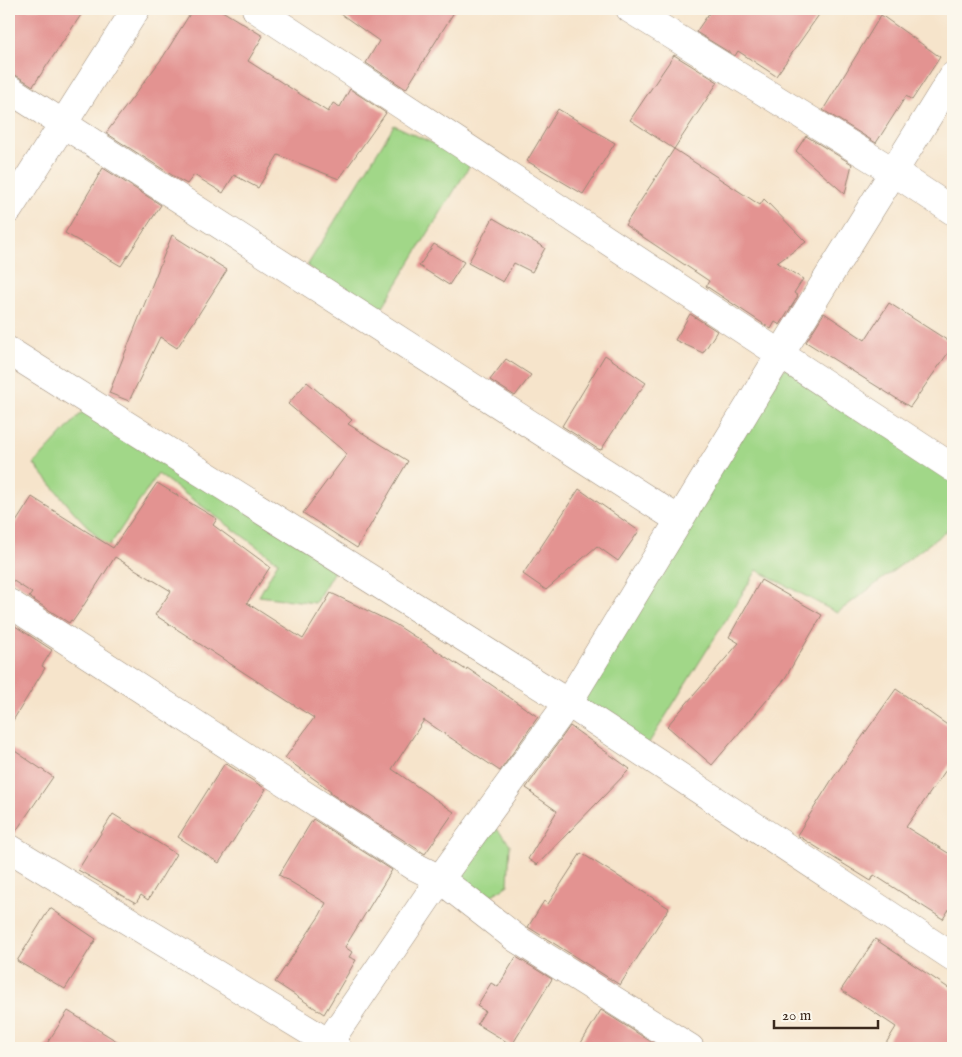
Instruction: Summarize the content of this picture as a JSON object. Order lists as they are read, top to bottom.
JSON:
{
  "scale_bar": "20 m"
}
